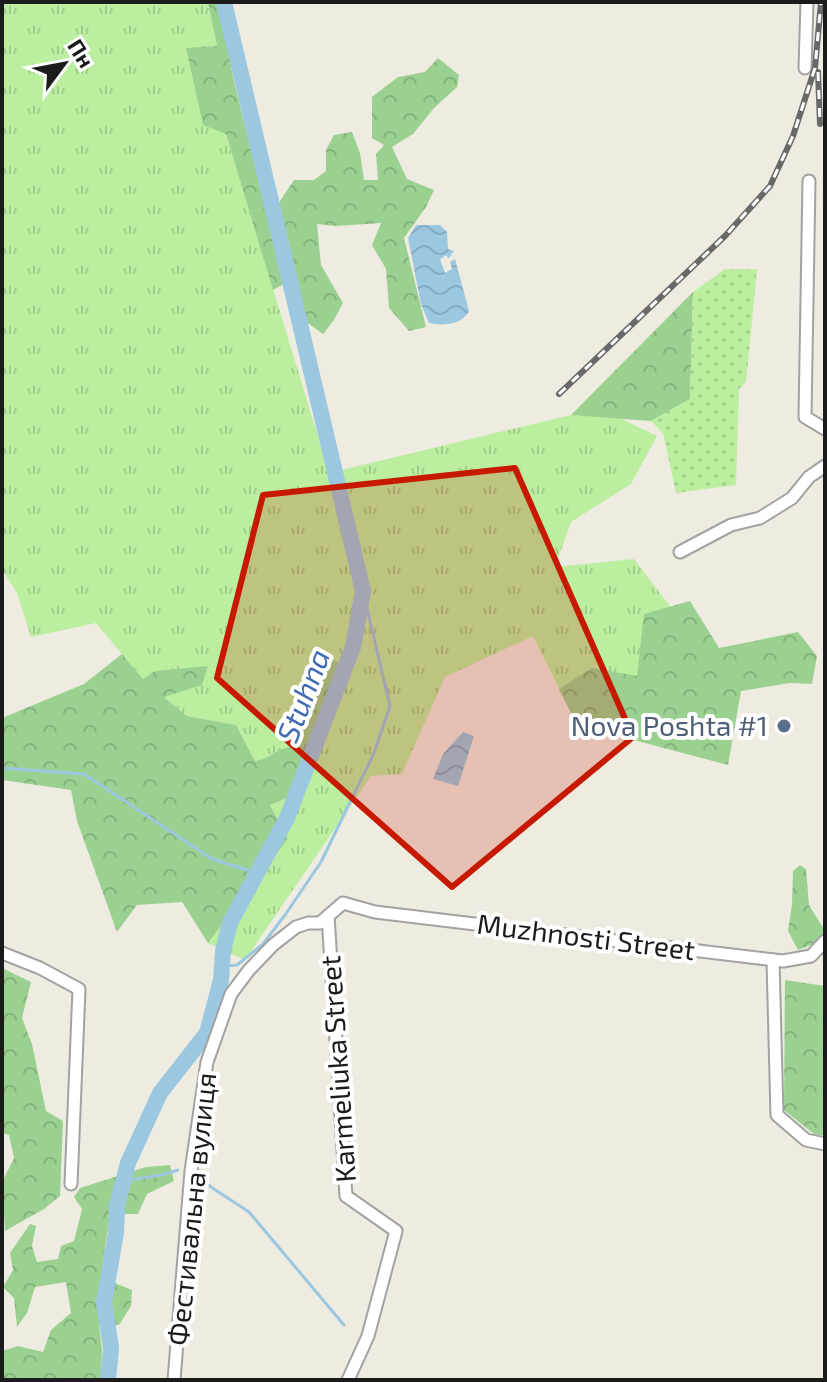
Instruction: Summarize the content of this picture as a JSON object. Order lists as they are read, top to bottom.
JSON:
{
  "streets": {
    "street": ["Muzhnosti Street", "Karmeliuka Street", "Фестивальна вулиця"]
  },
  "crossings": [
    ["Muzhnosti Street", "Фестивальна вулиця"],
    ["Karmeliuka Street", "Фестивальна вулиця"]
  ],
  "water": ["Stuhna"],
  "places": ["Nova Poshta #1"],
  "north": "top right"
}
